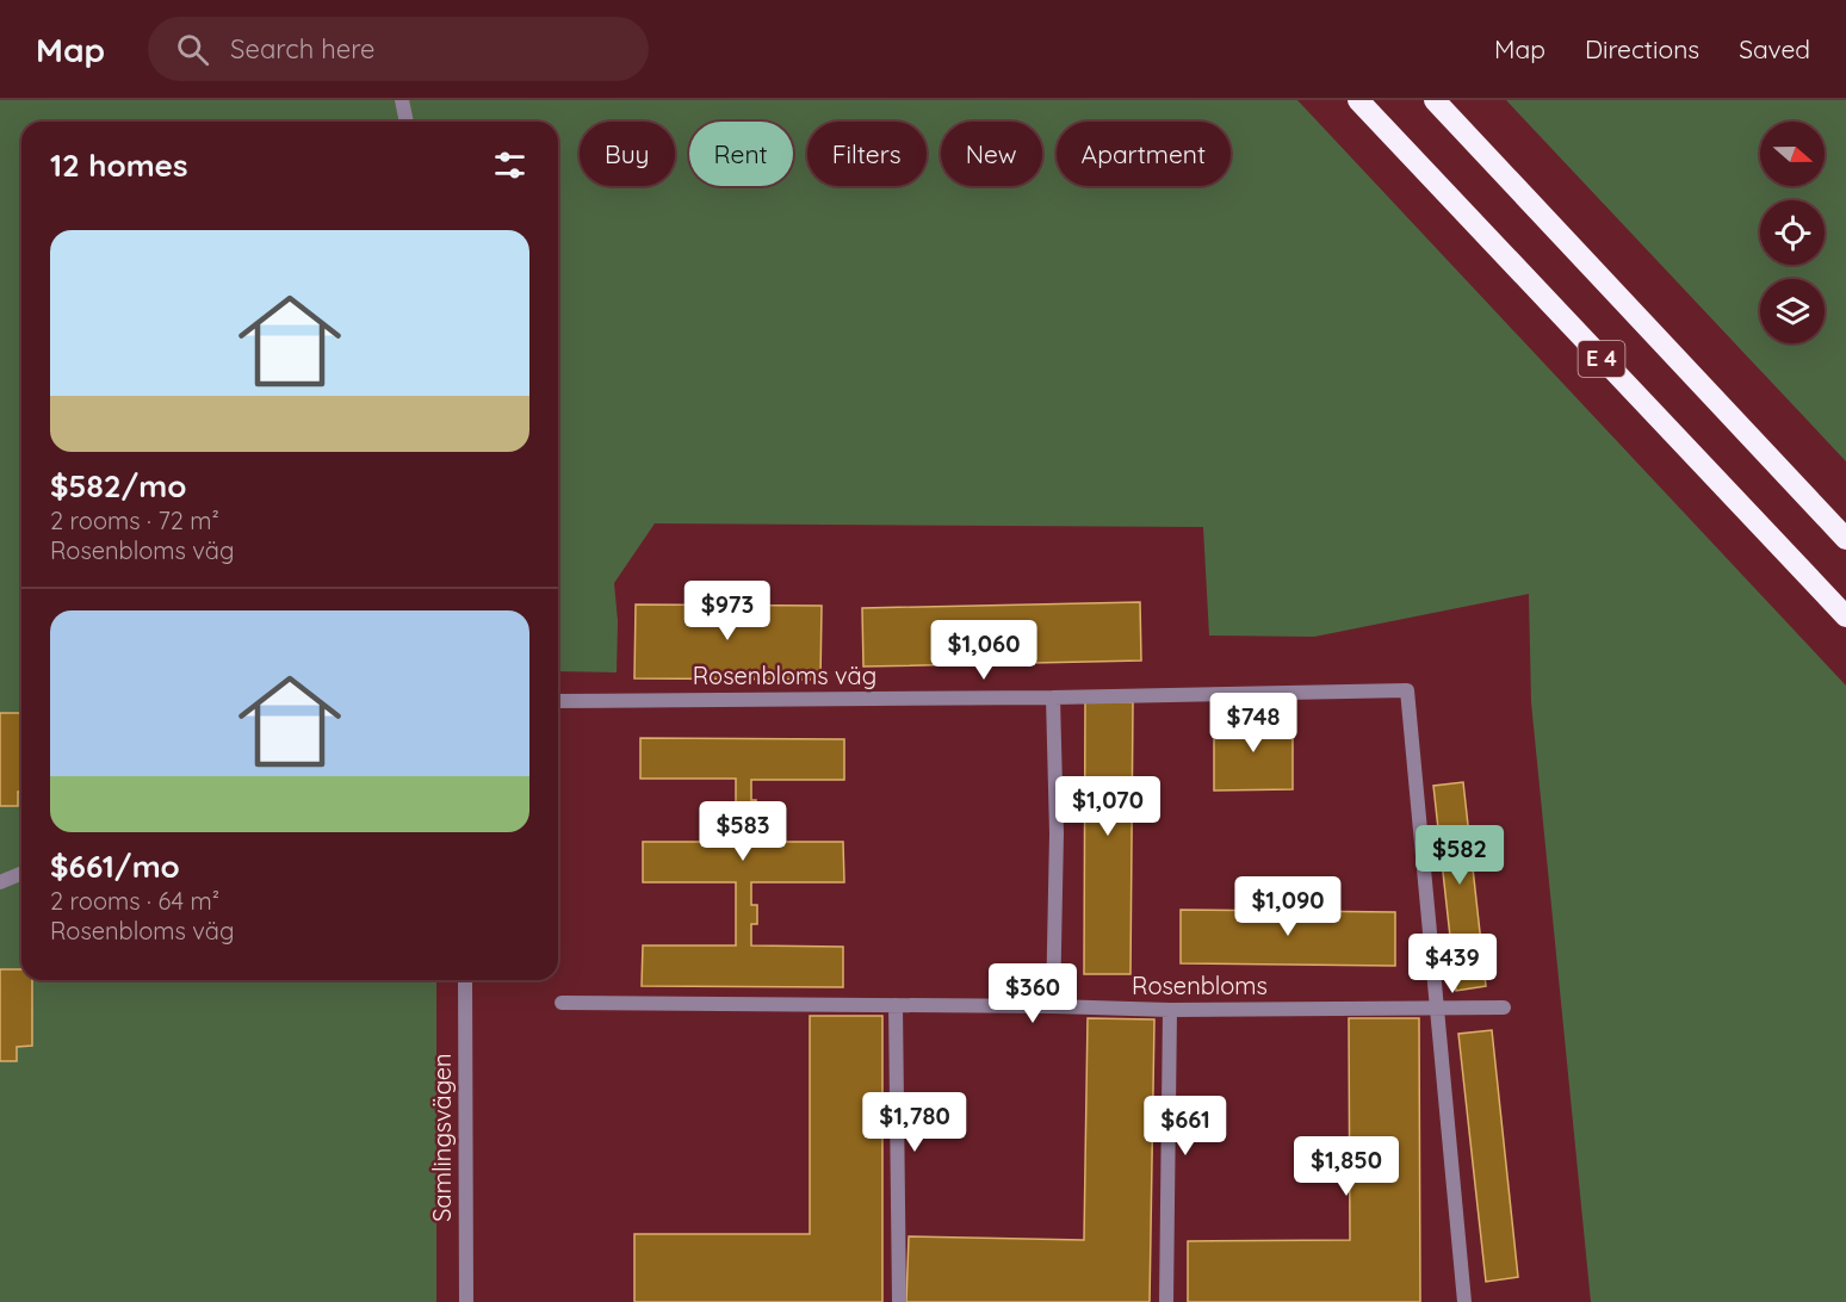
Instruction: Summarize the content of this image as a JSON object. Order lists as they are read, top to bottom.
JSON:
{
  "streets": {
    "highway": ["E 4"],
    "street": ["Rosenbloms väg", "Rosenbloms", "Samlingsvägen"]
  },
  "crossings": [
    ["Rosenbloms väg", "Rosenbloms"]
  ],
  "north": "right",
  "page": {
    "header": "Map",
    "search": "Search here",
    "nav": ["Map", "Directions", "Saved"],
    "chip": [
      "Buy",
      "Rent",
      "Filters",
      "New",
      "Apartment"
    ],
    "heading": "12 homes",
    "list": [
      {
        "name": "$582/mo",
        "note": "2 rooms · 72 m² · Rosenbloms väg"
      },
      {
        "name": "$661/mo",
        "note": "2 rooms · 64 m² · Rosenbloms väg"
      }
    ],
    "price": [
      "$973",
      "$1,060",
      "$748",
      "$1,070",
      "$583",
      "$582",
      "$1,090",
      "$439",
      "$360",
      "$1,780",
      "$661",
      "$1,850"
    ]
  }
}
